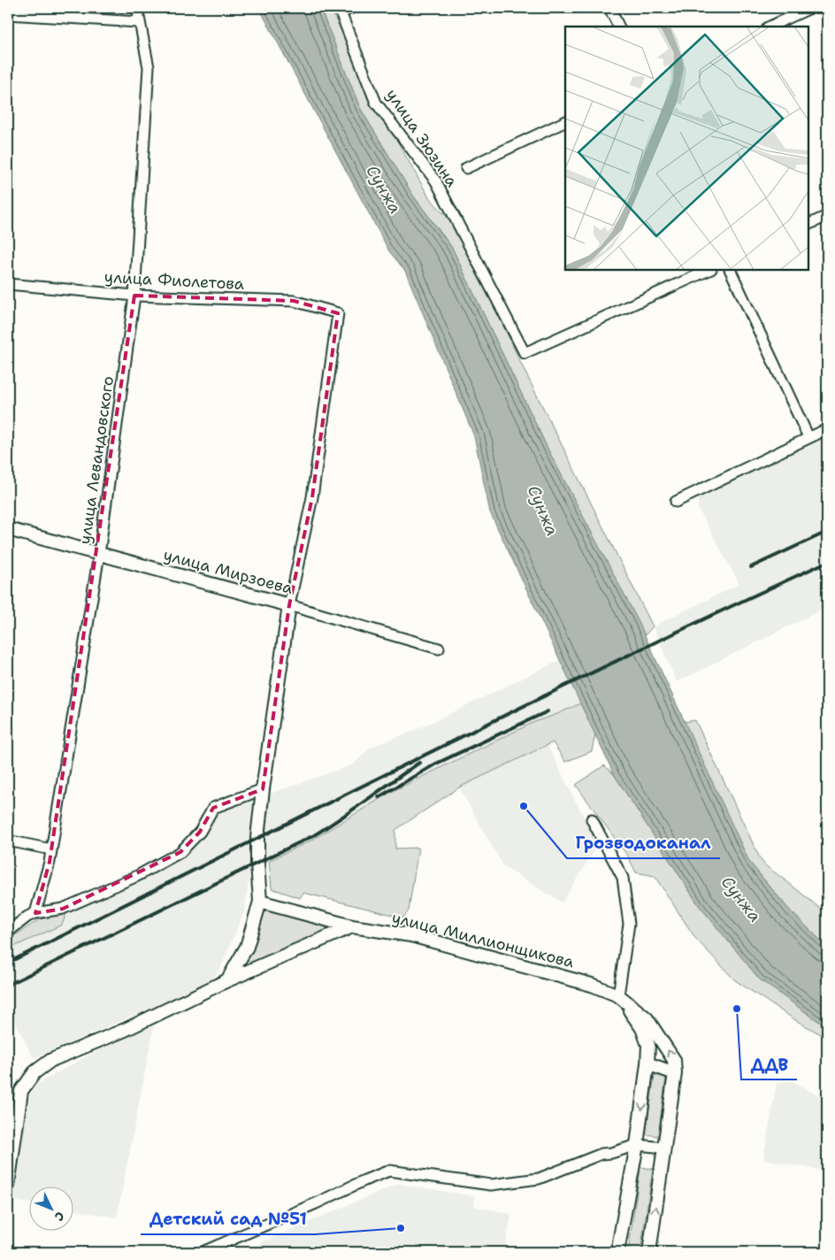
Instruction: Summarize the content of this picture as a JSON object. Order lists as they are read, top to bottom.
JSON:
{
  "streets": {
    "street": [
      "улица Зюзина",
      "улица Фиолетова",
      "улица Левандовского",
      "улица Мирзоева",
      "улица Миллионщикова"
    ]
  },
  "crossings": [
    ["улица Фиолетова", "улица Левандовского"],
    ["улица Фиолетова", "улица Мирзоева"],
    ["улица Левандовского", "улица Мирзоева"]
  ],
  "water": ["Сунжа"],
  "places": ["Грозводоканал", "ДДВ", "Детский сад №51"],
  "north": "bottom right"
}
